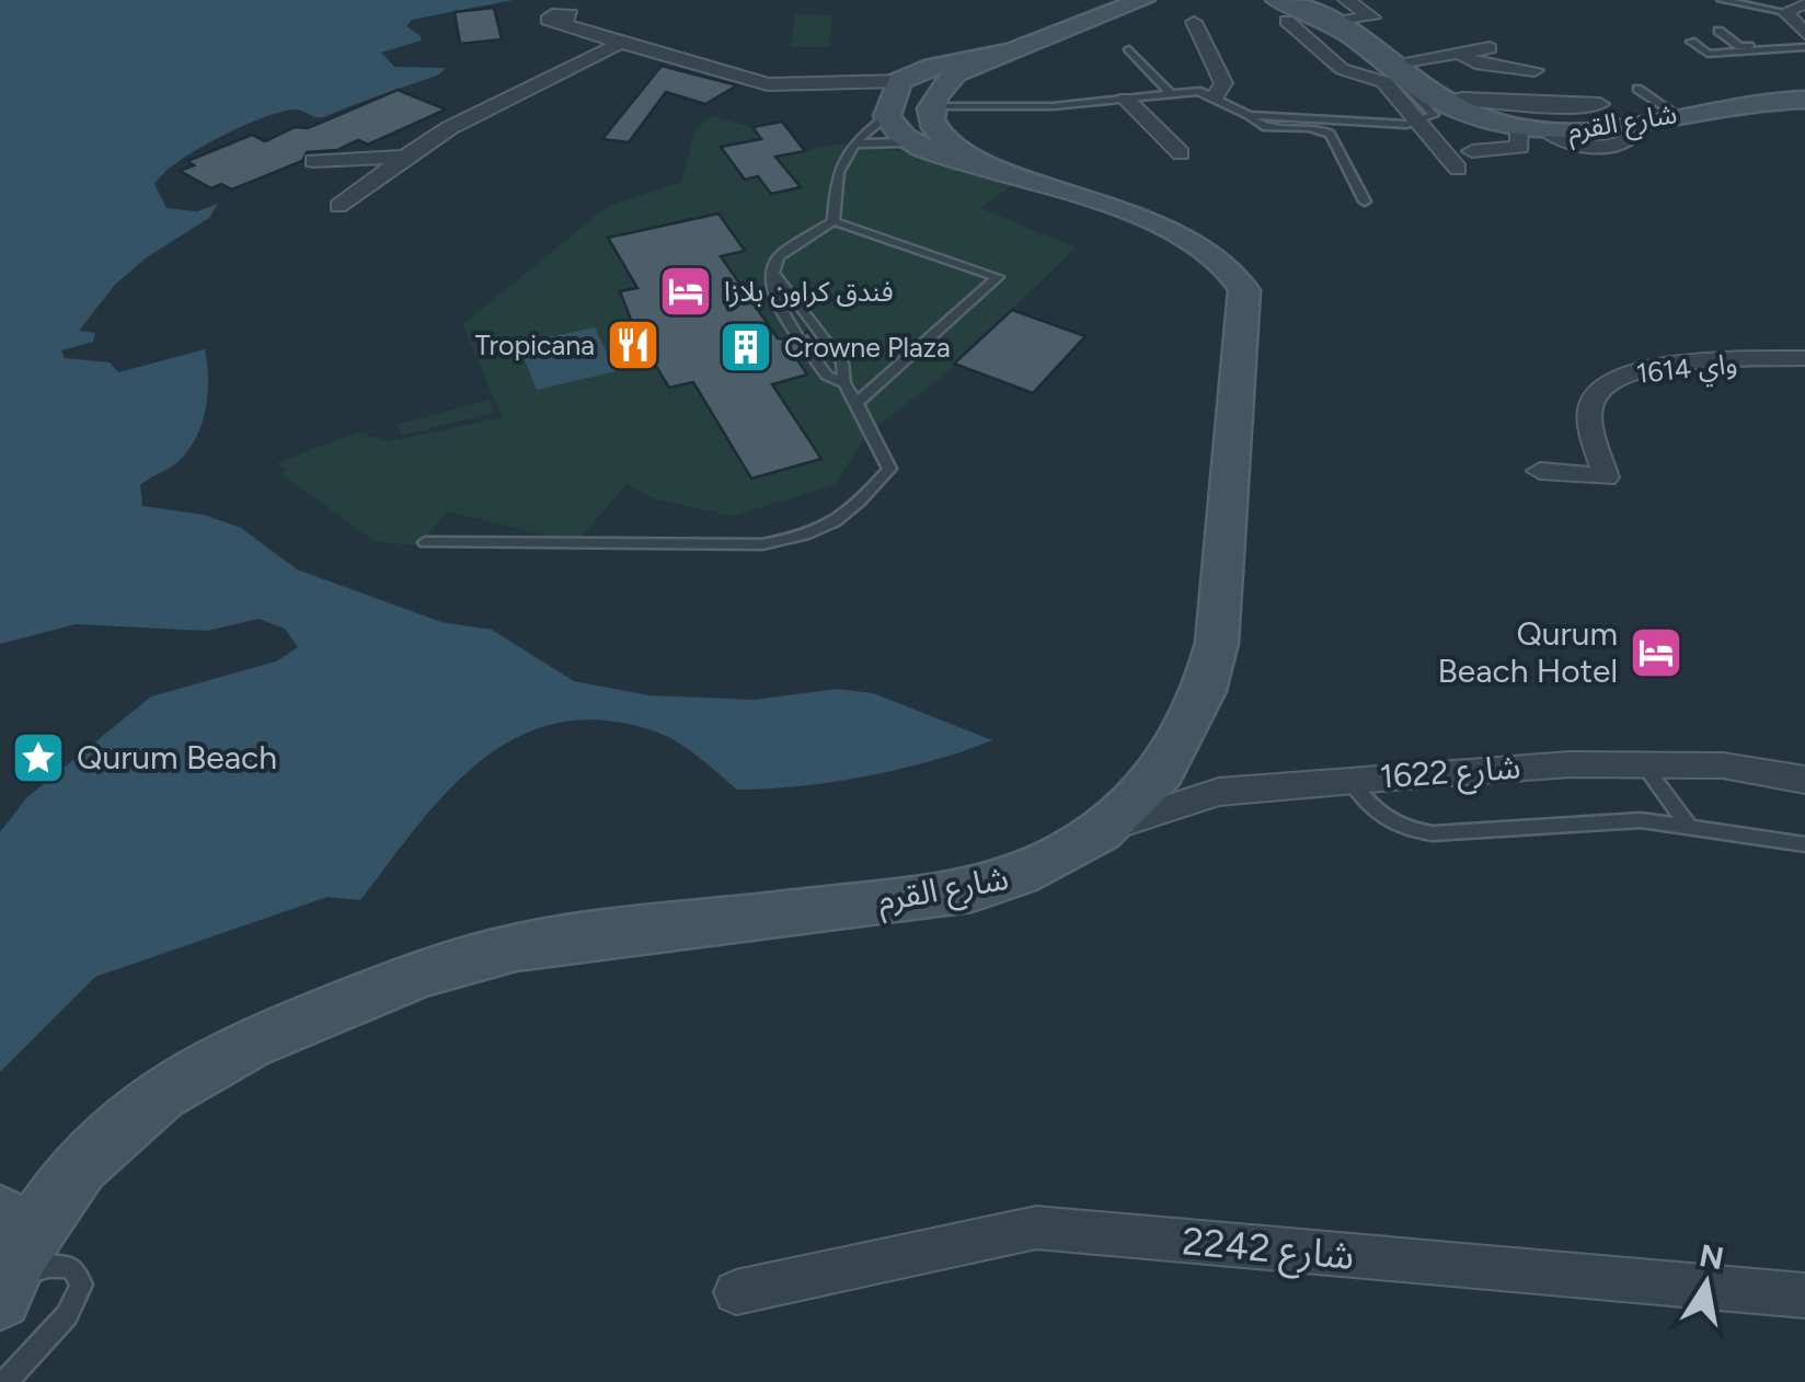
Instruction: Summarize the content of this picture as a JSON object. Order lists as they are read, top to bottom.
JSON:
{
  "streets": {
    "street": [
      "شارع القرم",
      "واي 1614",
      "1622 شارع",
      "2242 شارع"
    ]
  },
  "crossings": [
    ["شارع القرم", "1622 شارع"]
  ],
  "places": {
    "hotel": ["فندق كراون بلازا", "Qurum Beach Hotel"],
    "restaurant": ["Tropicana"],
    "building": ["Crowne Plaza"],
    "place": ["Qurum Beach"]
  },
  "north": "top"
}
